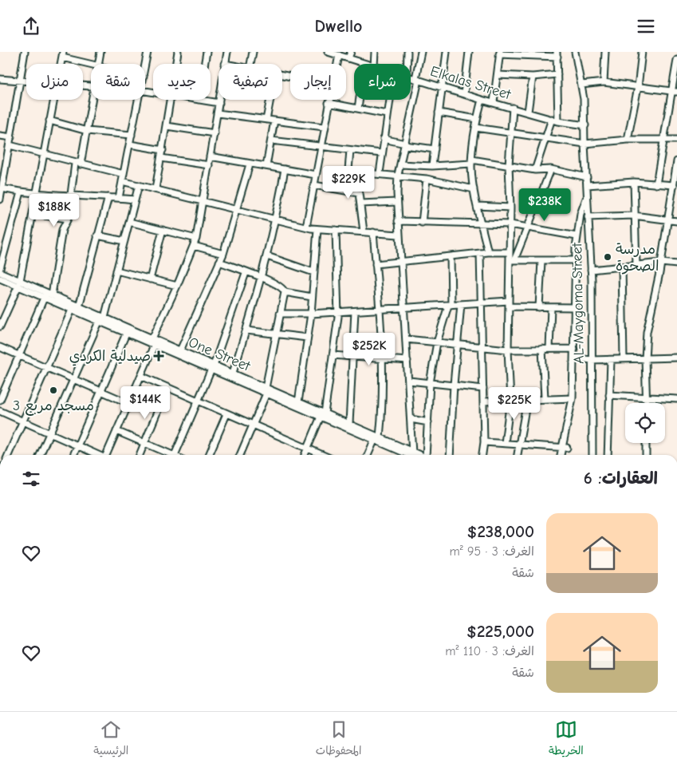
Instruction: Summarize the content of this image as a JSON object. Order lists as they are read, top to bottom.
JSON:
{
  "streets": {
    "street": ["Elkalas Street", "AL-Maygoma Street", "One Street"]
  },
  "crossings": [
    ["Elkalas Street", "AL-Maygoma Street"]
  ],
  "places": {
    "other": ["مدرسة الصحوة", "مسجد مربع 3"],
    "health": ["صيدلية الكردي"]
  },
  "page": {
    "header": "Dwello",
    "chip": [
      "شراء",
      "إيجار",
      "تصفية",
      "جديد",
      "شقة",
      "منزل"
    ],
    "price": [
      "$229K",
      "$238K",
      "$188K",
      "$252K",
      "$144K",
      "$225K"
    ],
    "heading": "العقارات: 6",
    "list": [
      {
        "name": "$238,000",
        "note": "الغرف: 3 · 95 m² · شقة"
      },
      {
        "name": "$225,000",
        "note": "الغرف: 3 · 110 m² · شقة"
      }
    ],
    "tabs": ["الخريطة", "المحفوظات", "الرئيسية"]
  }
}
